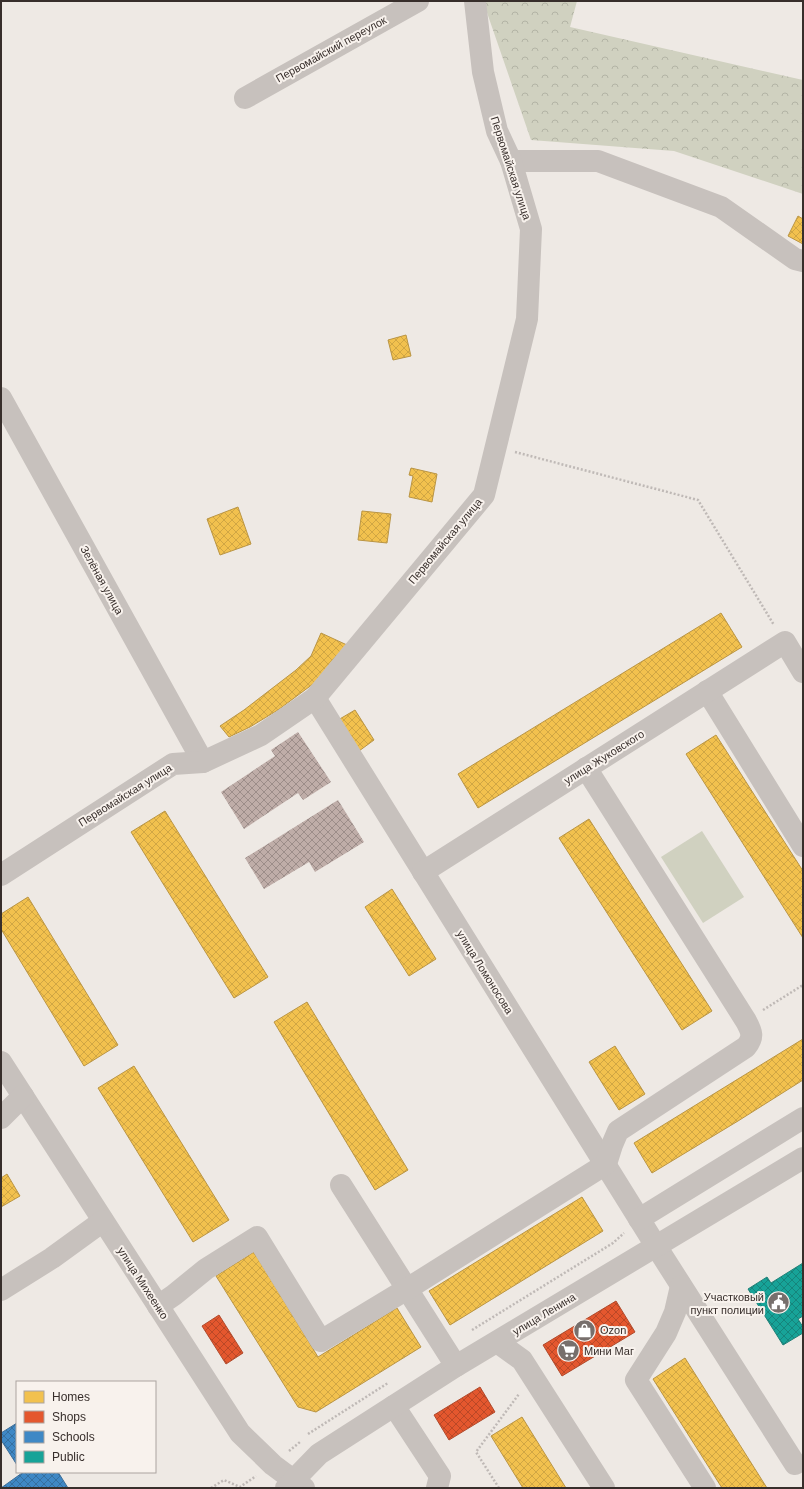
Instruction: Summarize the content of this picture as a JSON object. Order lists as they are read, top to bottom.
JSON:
{
  "streets": {
    "street": [
      "Первомайский переулок",
      "Первомайская улица",
      "Зелёная улица",
      "улица Жуковского",
      "улица Ломоносова",
      "улица Михеенко",
      "улица Ленина"
    ]
  },
  "crossings": [
    ["Первомайская улица", "Зелёная улица"],
    ["Первомайская улица", "улица Ломоносова"],
    ["улица Жуковского", "улица Ломоносова"],
    ["улица Ломоносова", "улица Ленина"],
    ["улица Михеенко", "улица Ленина"]
  ],
  "places": {
    "public building": ["Участковый пункт полиции"],
    "shop": ["Ozon"],
    "supermarket": ["Мини Маг"]
  },
  "legend": [
    "Homes",
    "Shops",
    "Schools",
    "Public"
  ]
}
